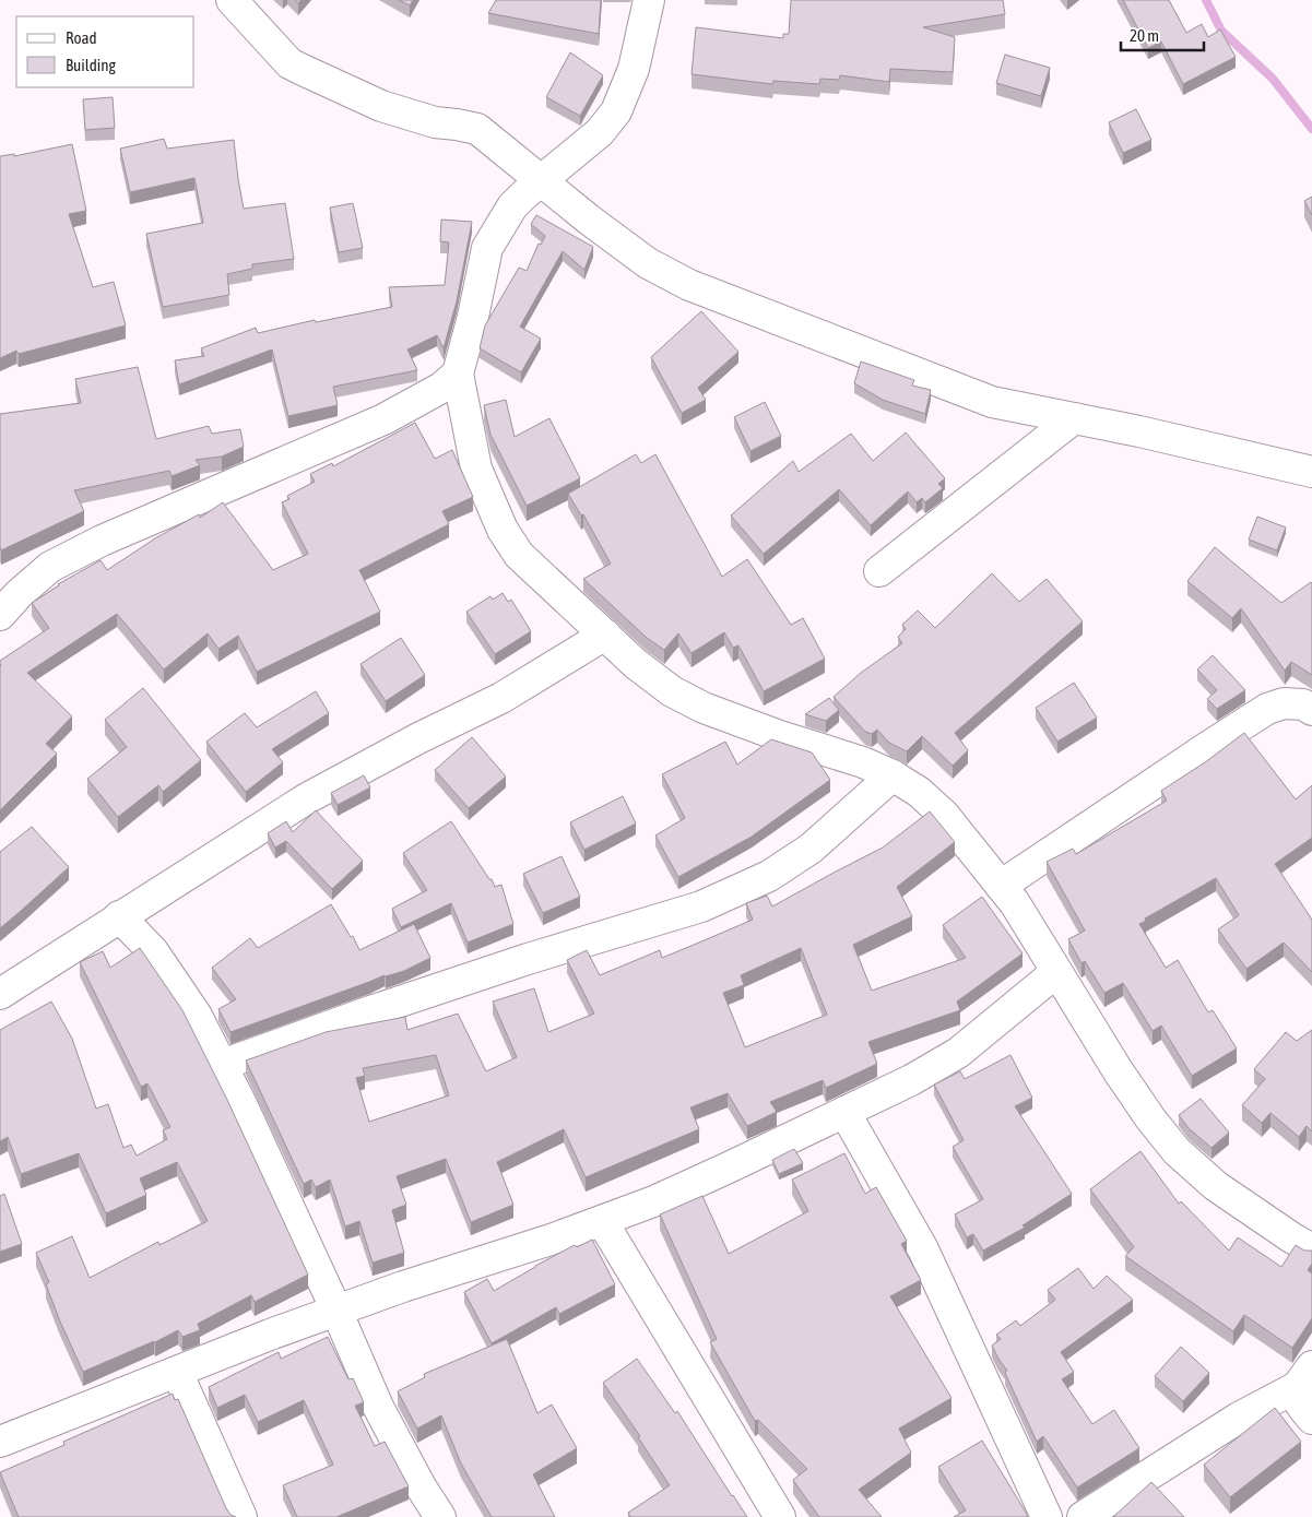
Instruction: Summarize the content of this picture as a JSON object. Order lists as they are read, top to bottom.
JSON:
{
  "legend": ["Road", "Building"],
  "scale_bar": "20 m"
}
